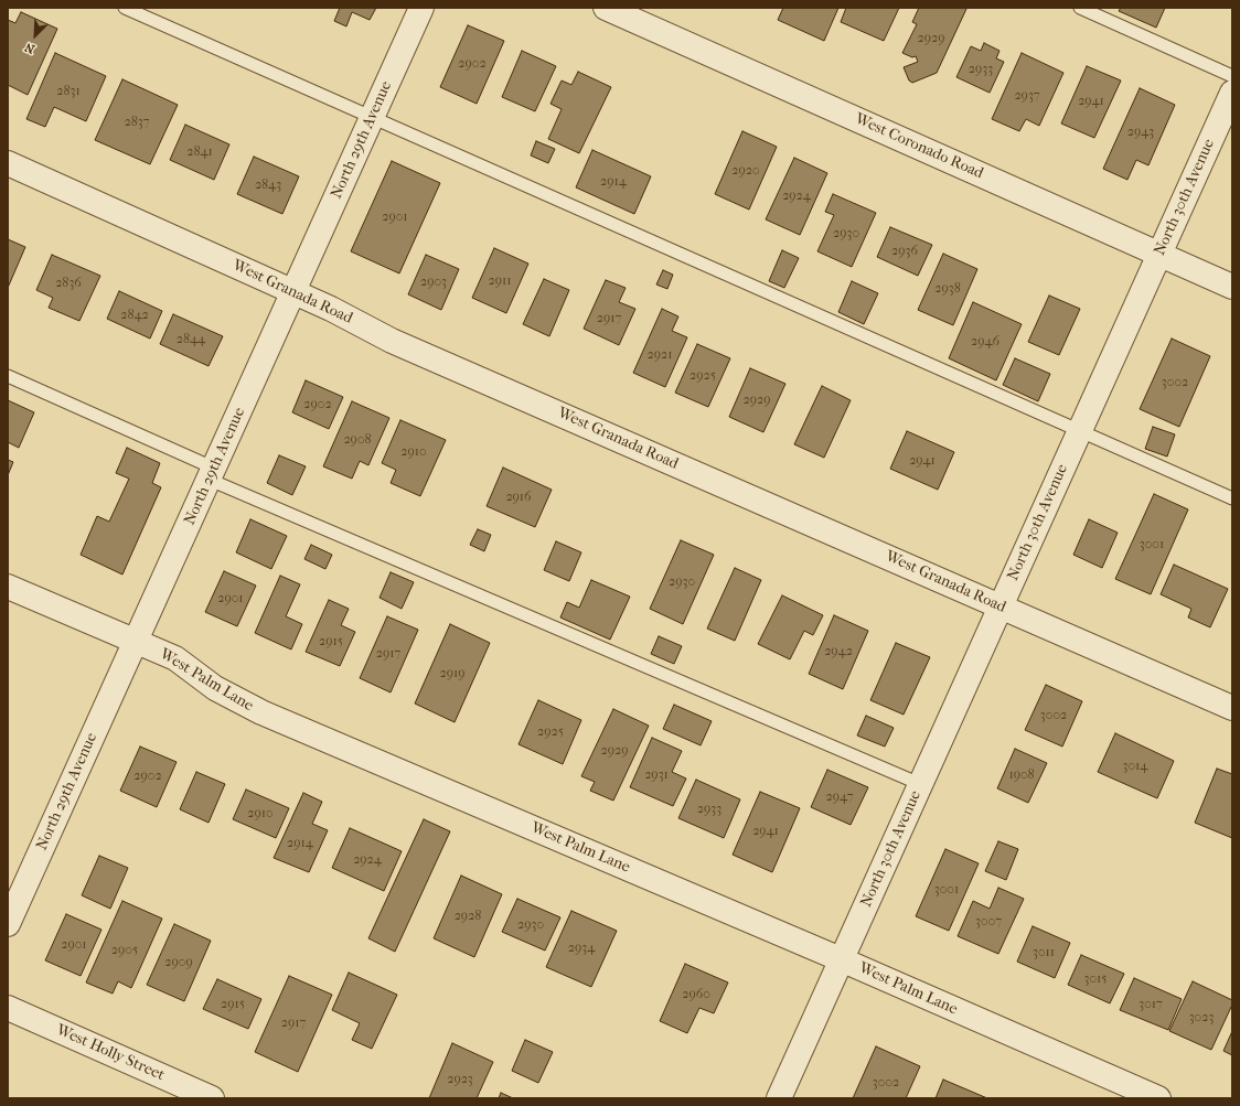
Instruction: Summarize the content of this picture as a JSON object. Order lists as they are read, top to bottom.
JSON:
{
  "streets": {
    "street": [
      "North 29th Avenue",
      "West Coronado Road",
      "North 30th Avenue",
      "West Granada Road",
      "West Palm Lane",
      "West Holly Street"
    ]
  },
  "crossings": [
    ["North 29th Avenue", "West Granada Road"],
    ["North 29th Avenue", "West Palm Lane"],
    ["West Coronado Road", "North 30th Avenue"],
    ["North 30th Avenue", "West Granada Road"],
    ["North 30th Avenue", "West Palm Lane"]
  ],
  "house_numbers": [
    "2929",
    "2902",
    "2933",
    "2831",
    "2937",
    "2941",
    "2837",
    "2943",
    "2841",
    "2920",
    "2914",
    "2843",
    "2924",
    "2901",
    "2930",
    "2936",
    "2911",
    "2903",
    "2836",
    "2938",
    "2842",
    "2917",
    "2844",
    "2946",
    "2921",
    "2925",
    "3002",
    "2929",
    "2902",
    "2908",
    "2910",
    "2941",
    "2916",
    "3001",
    "2930",
    "2901",
    "2915",
    "2942",
    "2917",
    "2919",
    "3002",
    "2925",
    "2929",
    "3014",
    "2931",
    "1908",
    "2902",
    "2947",
    "2933",
    "2910",
    "2941",
    "2914",
    "2924",
    "3001",
    "2928",
    "3007",
    "2930",
    "2901",
    "2934",
    "2905",
    "3011",
    "2909",
    "3015",
    "2960",
    "2915",
    "3017",
    "3023",
    "2917",
    "2923",
    "3002"
  ],
  "north": "bottom left"
}
